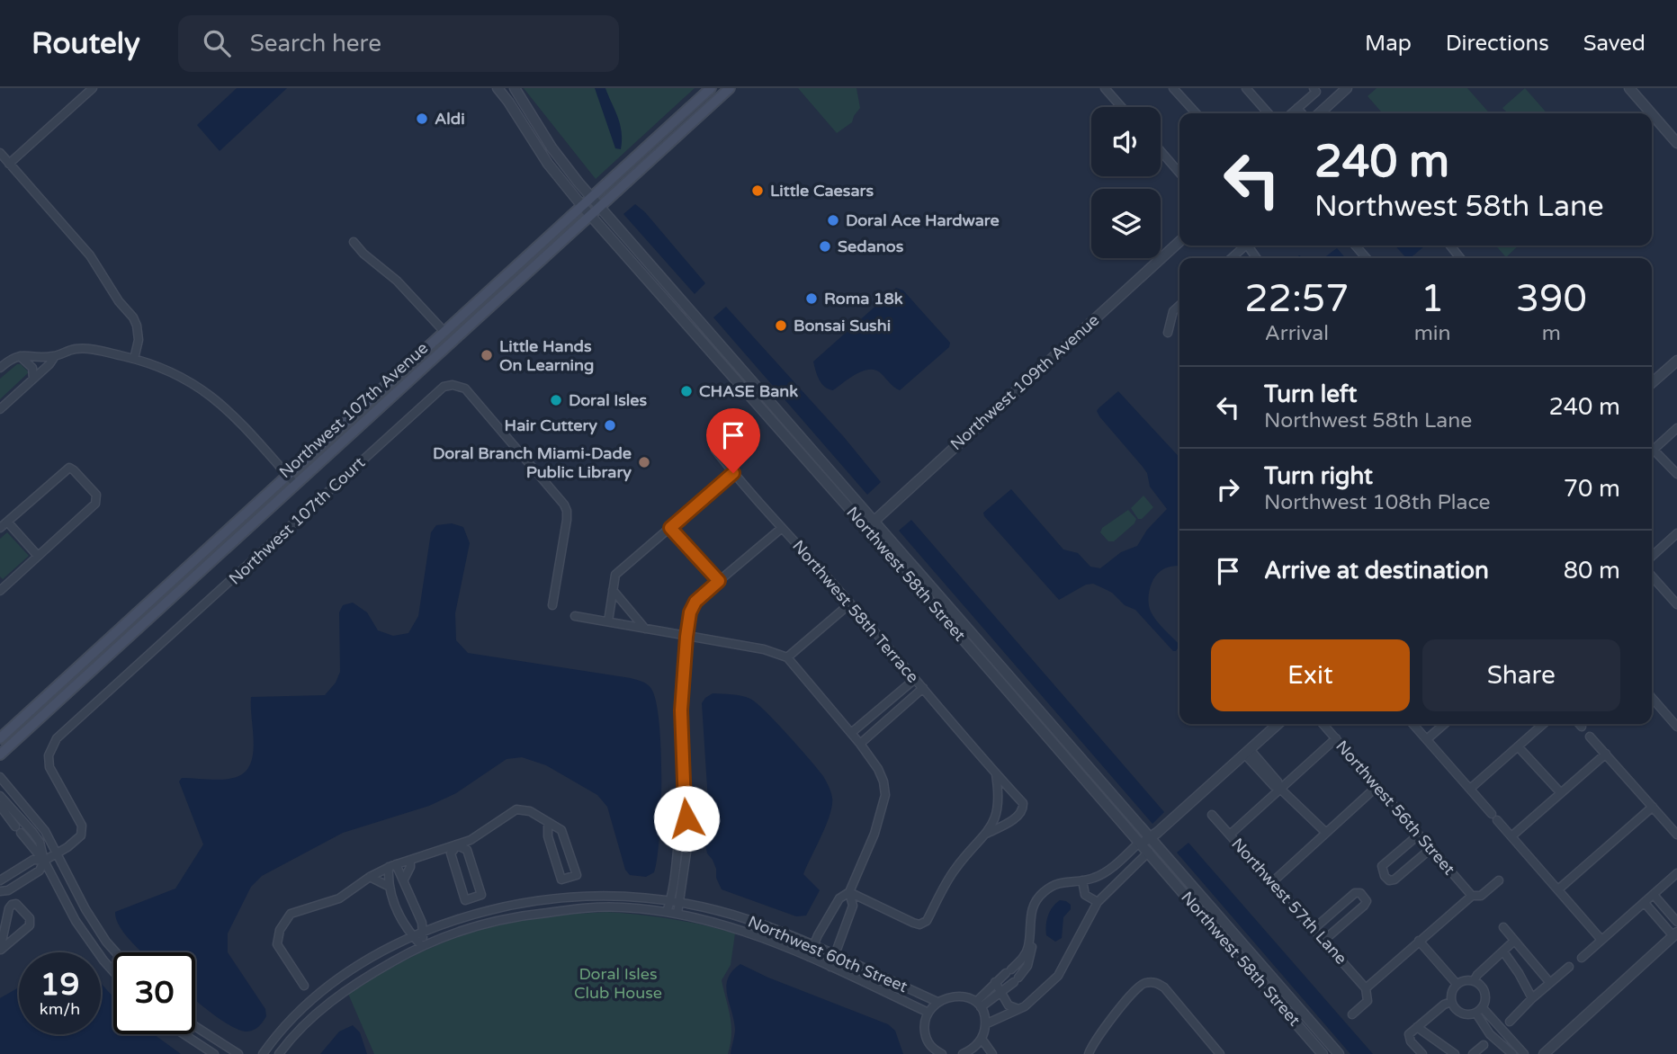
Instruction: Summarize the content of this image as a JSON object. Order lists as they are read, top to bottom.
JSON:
{
  "streets": {
    "main road": ["Northwest 107th Avenue"],
    "street": [
      "Northwest 109th Avenue",
      "Northwest 107th Court",
      "Northwest 58th Street",
      "Northwest 58th Terrace",
      "Northwest 56th Street",
      "Northwest 57th Lane",
      "Northwest 60th Street"
    ]
  },
  "crossings": [
    ["Northwest 109th Avenue", "Northwest 58th Street"],
    ["Northwest 107th Avenue", "Northwest 58th Street"]
  ],
  "parks": ["Doral Isles Club House"],
  "places": [
    "Aldi",
    "Little Caesars",
    "Doral Ace Hardware",
    "Sedanos",
    "Roma 18k",
    "Bonsai Sushi",
    "Little Hands On Learning",
    "CHASE Bank",
    "Doral Isles",
    "Hair Cuttery",
    "Doral Branch Miami-Dade Public Library"
  ],
  "page": {
    "header": "Routely",
    "search": "Search here",
    "nav": ["Map", "Directions", "Saved"],
    "turn": ["240 m", "Northwest 58th Lane"],
    "eta": [
      "22:57",
      "Arrival",
      "1",
      "min",
      "390",
      "m"
    ],
    "list": [
      {
        "name": "Turn left",
        "note": "Northwest 58th Lane",
        "value": "240 m"
      },
      {
        "name": "Turn right",
        "note": "Northwest 108th Place",
        "value": "70 m"
      },
      {
        "name": "Arrive at destination",
        "value": "80 m"
      }
    ],
    "buttons": ["Exit", "Share"],
    "speed": "19 km/h",
    "limit": "30"
  }
}
